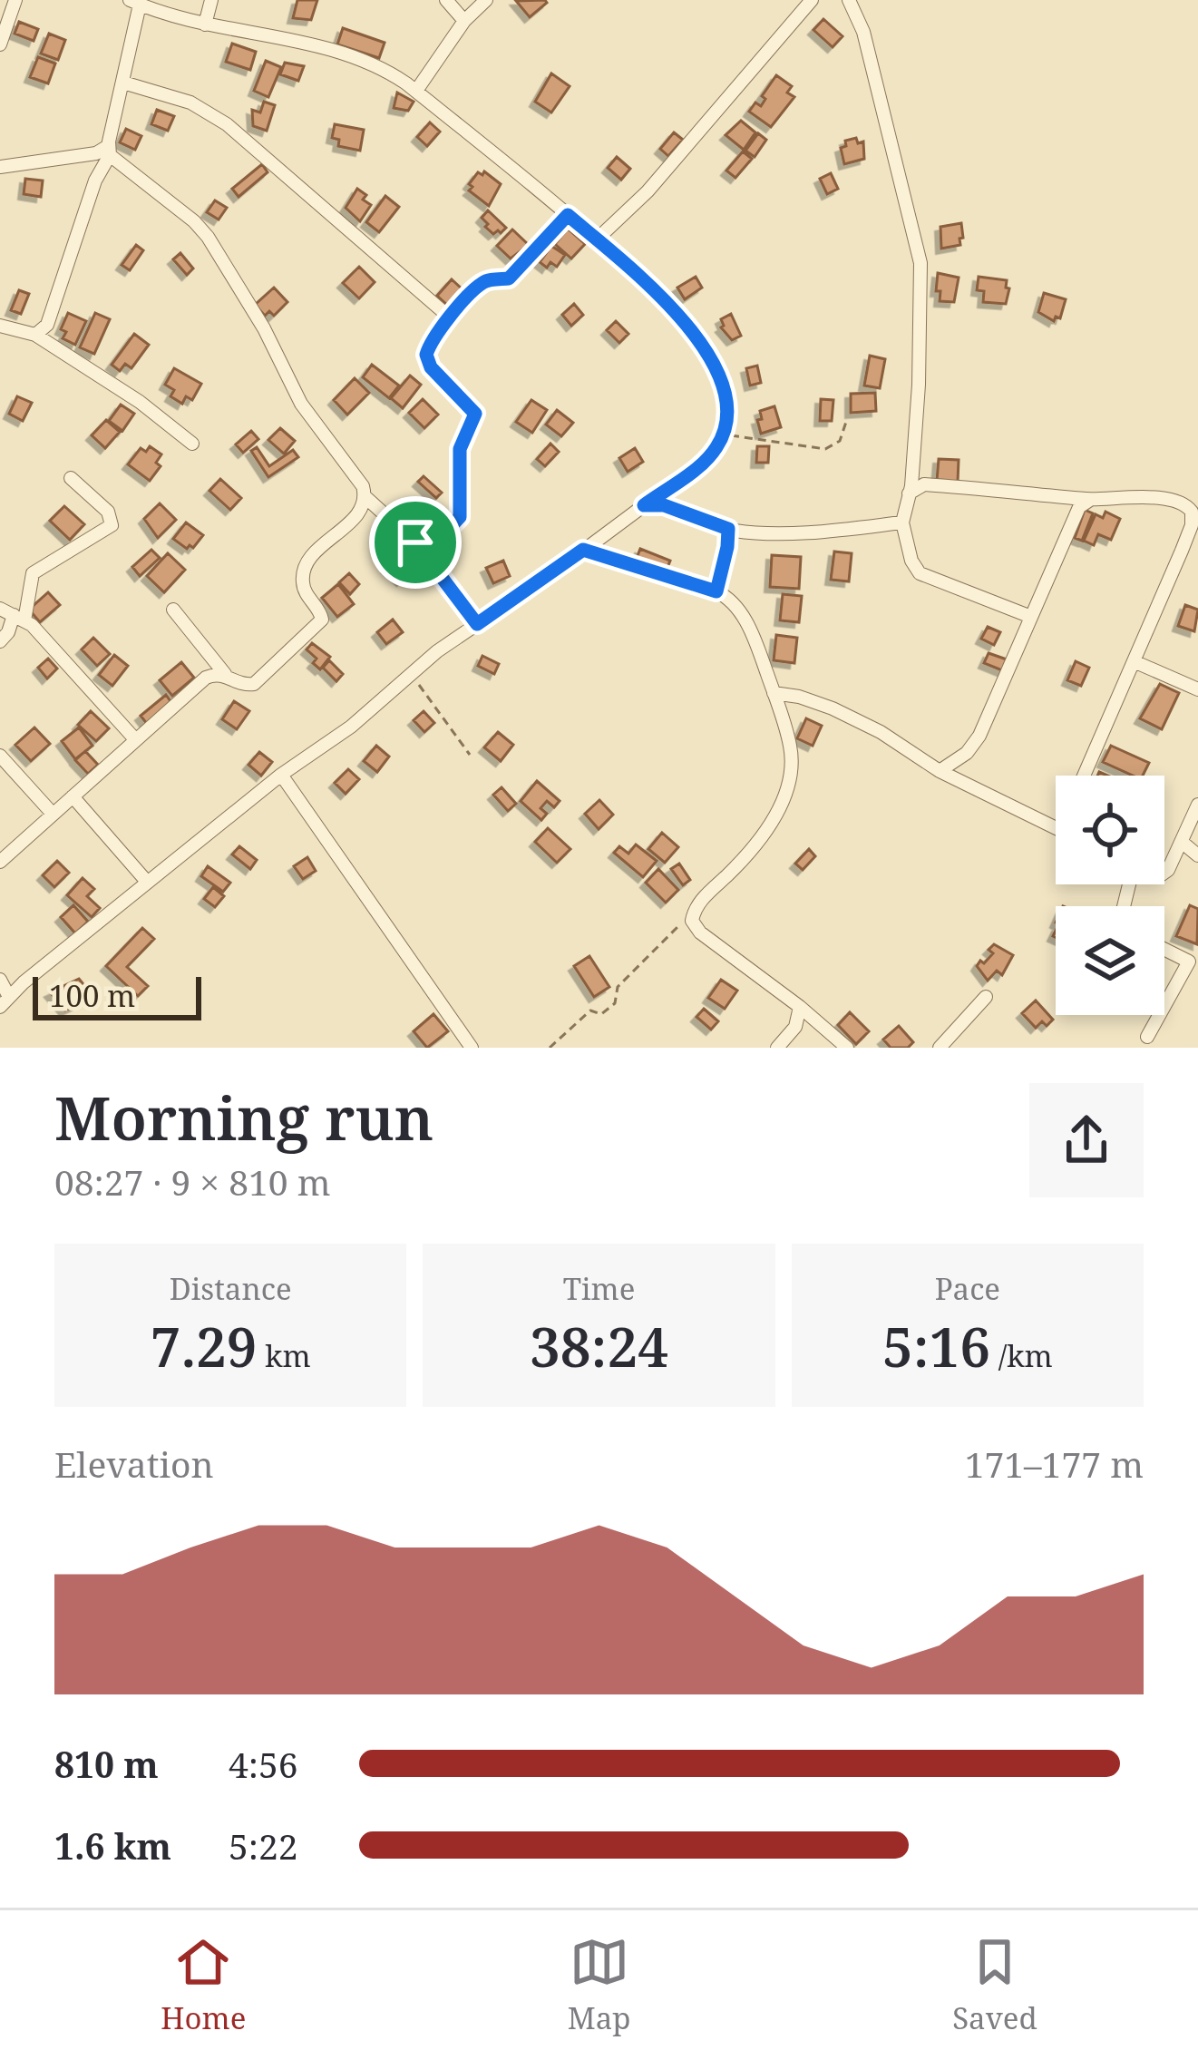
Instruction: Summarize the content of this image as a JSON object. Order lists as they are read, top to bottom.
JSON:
{
  "scale_bar": "100 m",
  "page": {
    "scale": "100 m",
    "heading": ["Morning run", "08:27 · 9 × 810 m"],
    "stats": [
      ["Distance", "7.29 km"],
      ["Time", "38:24"],
      ["Pace", "5:16 /km"]
    ],
    "chart": ["Elevation", "171–177 m"],
    "list": [
      {
        "name": "810 m",
        "note": "4:56"
      },
      {
        "name": "1.6 km",
        "note": "5:22"
      }
    ],
    "tabs": ["Home", "Map", "Saved"]
  }
}
